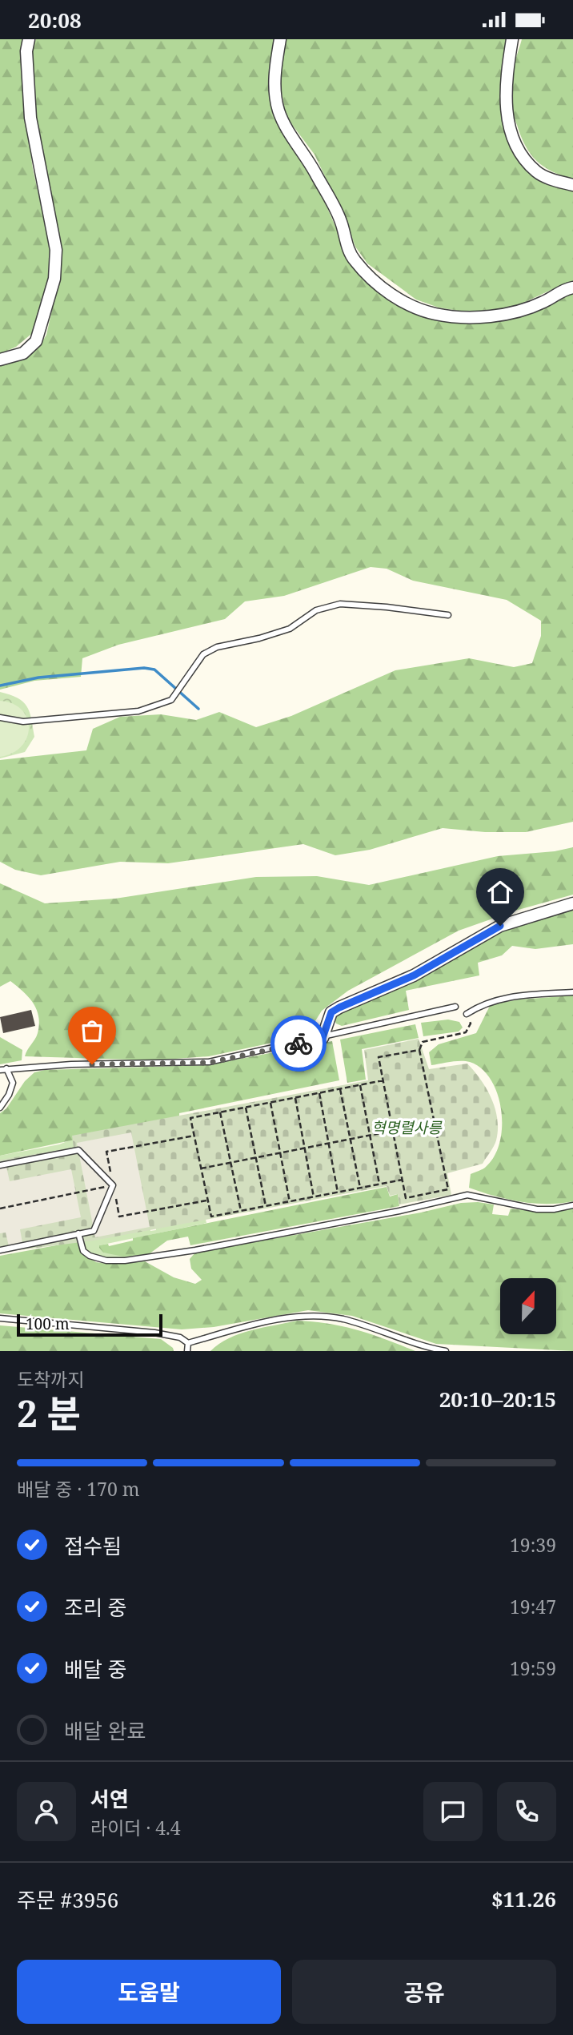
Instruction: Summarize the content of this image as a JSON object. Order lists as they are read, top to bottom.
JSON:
{
  "parks": ["혁명렬사릉"],
  "scale_bar": "100 m",
  "north": "top",
  "page": {
    "status": "20:08",
    "scale": "100 m",
    "heading": ["2 분", "도착까지", "20:10–20:15"],
    "panel": [
      "서연",
      "라이더 · 4.4",
      "주문 #3956",
      "$11.26"
    ],
    "bar": "배달 중 · 170 m",
    "list": [
      ["접수됨", "19:39"],
      ["조리 중", "19:47"],
      ["배달 중", "19:59"],
      "배달 완료"
    ],
    "buttons": ["도움말", "공유"]
  }
}
